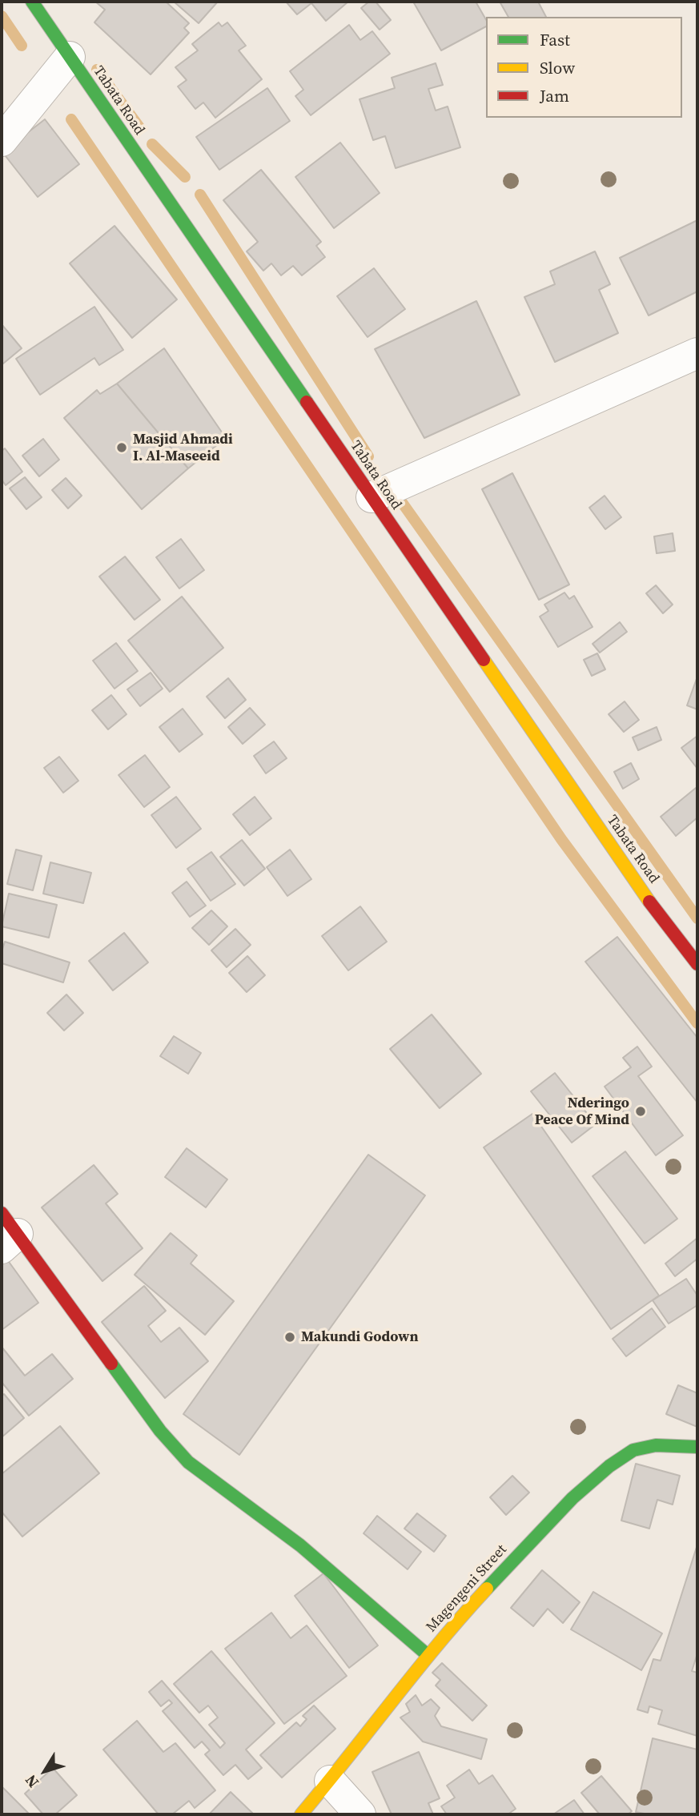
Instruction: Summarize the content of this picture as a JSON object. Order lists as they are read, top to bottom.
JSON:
{
  "streets": {
    "main road": ["Tabata Road", "Magengeni Street"]
  },
  "places": ["Masjid Ahmadi I. Al-Maseeid", "Nderingo Peace Of Mind", "Makundi Godown"],
  "legend": ["Fast", "Slow", "Jam"],
  "north": "bottom left"
}
